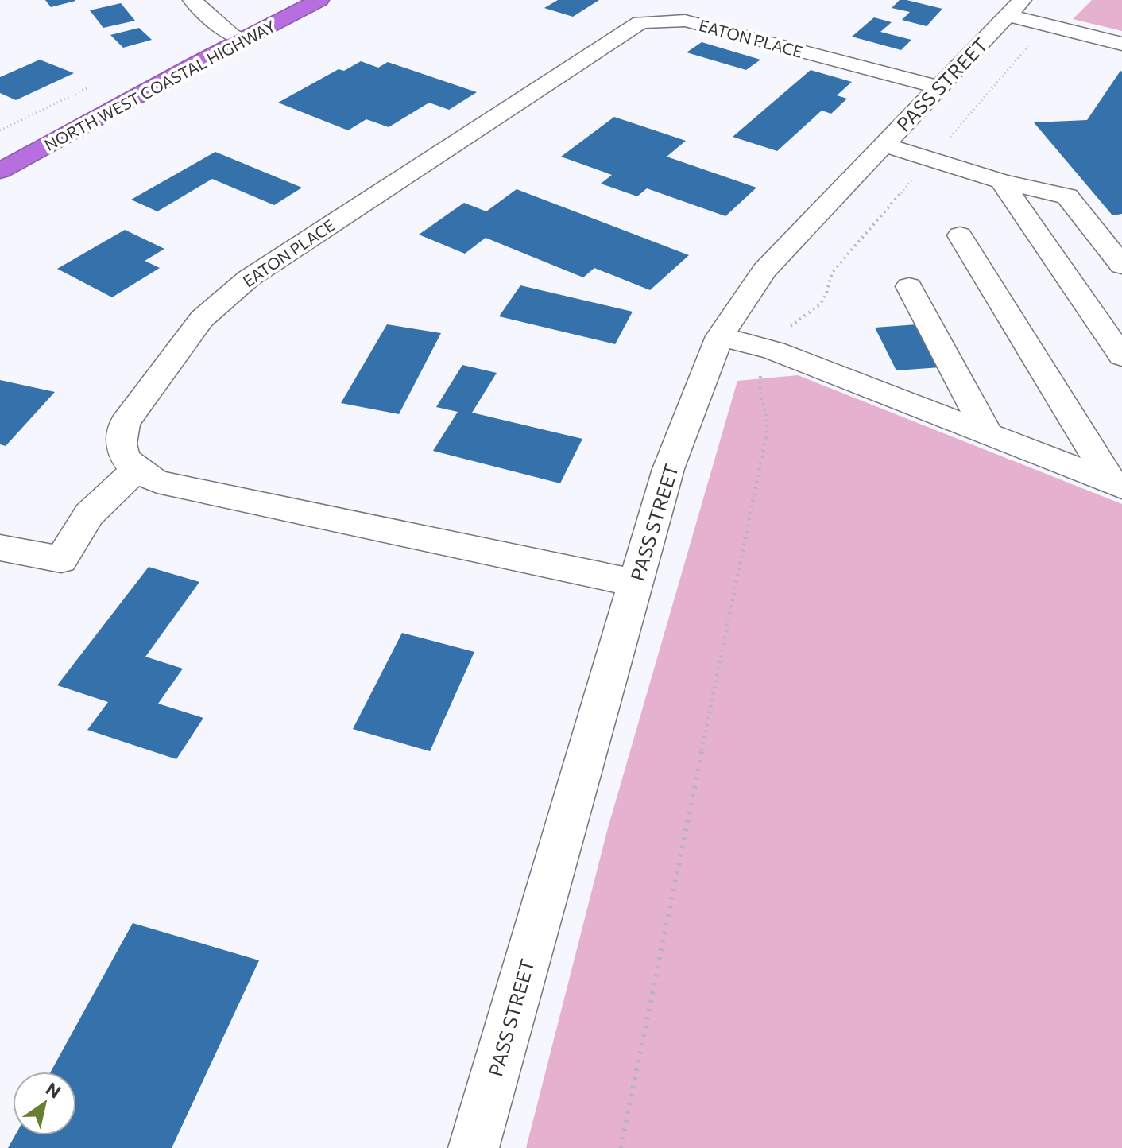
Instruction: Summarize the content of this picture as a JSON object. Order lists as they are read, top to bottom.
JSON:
{
  "streets": {
    "highway": ["NORTH WEST COASTAL HIGHWAY"],
    "street": ["EATON PLACE", "PASS STREET"]
  },
  "crossings": [
    ["EATON PLACE", "PASS STREET"]
  ],
  "north": "top right"
}
